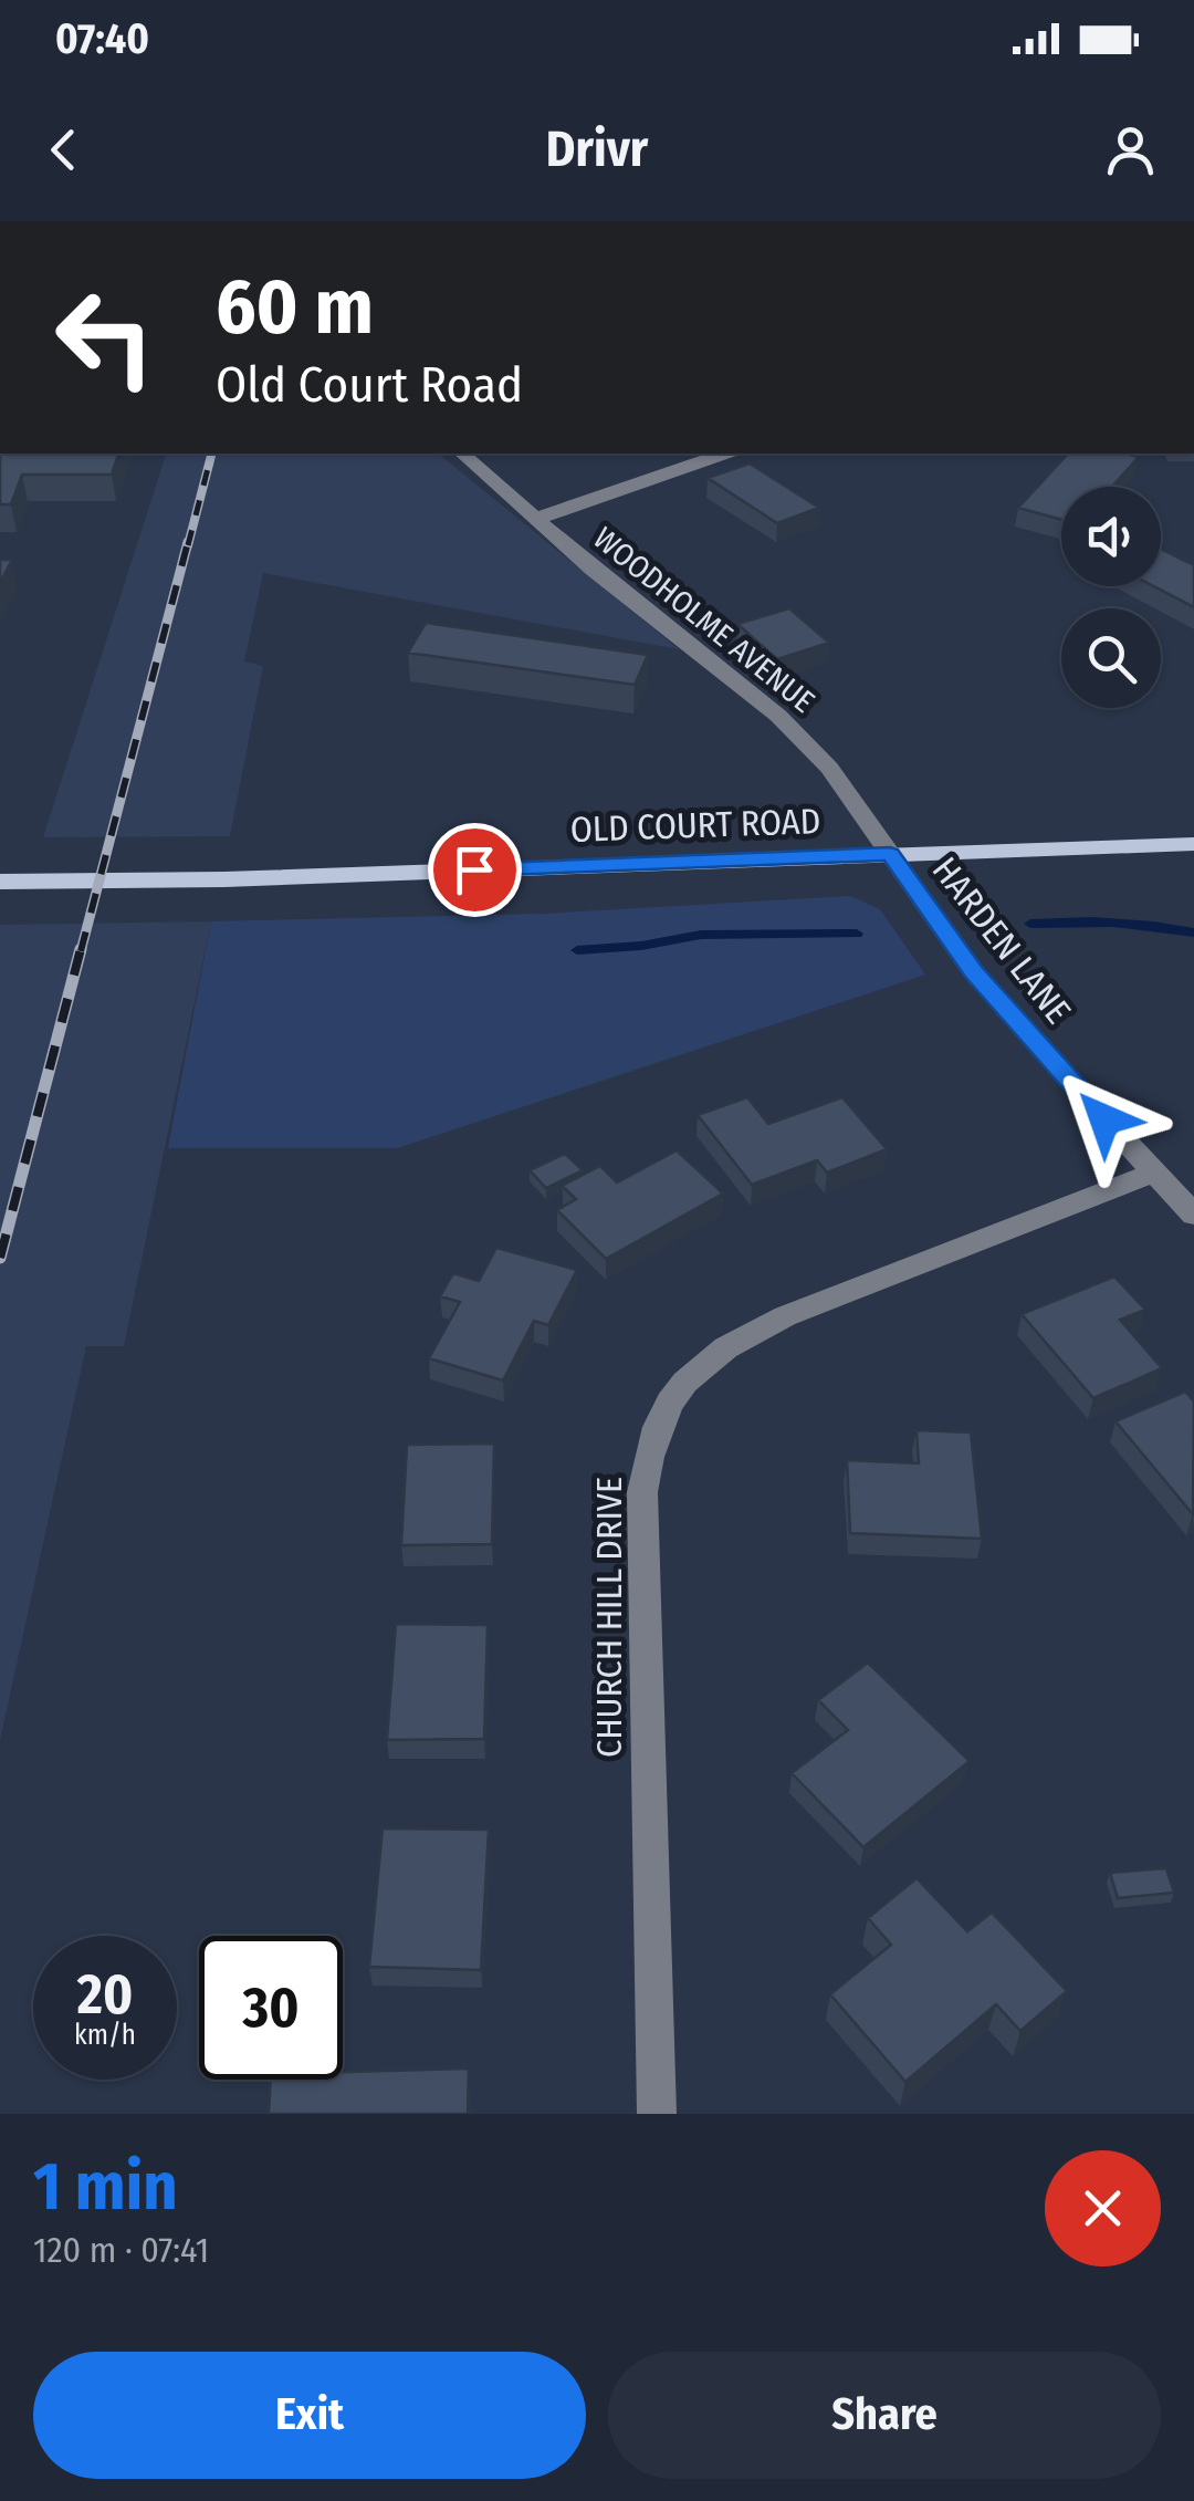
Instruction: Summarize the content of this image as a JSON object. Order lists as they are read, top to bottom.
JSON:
{
  "streets": {
    "main road": ["OLD COURT ROAD"],
    "street": ["WOODHOLME AVENUE", "HARDEN LANE", "CHURCH HILL DRIVE"]
  },
  "crossings": [
    ["WOODHOLME AVENUE", "OLD COURT ROAD"],
    ["WOODHOLME AVENUE", "HARDEN LANE"],
    ["OLD COURT ROAD", "HARDEN LANE"],
    ["HARDEN LANE", "CHURCH HILL DRIVE"]
  ],
  "page": {
    "status": "07:40",
    "header": "Drivr",
    "turn": ["60 m", "Old Court Road"],
    "speed": "20 km/h",
    "limit": "30",
    "heading": ["1 min", "120 m · 07:41"],
    "buttons": ["Exit", "Share"]
  }
}
